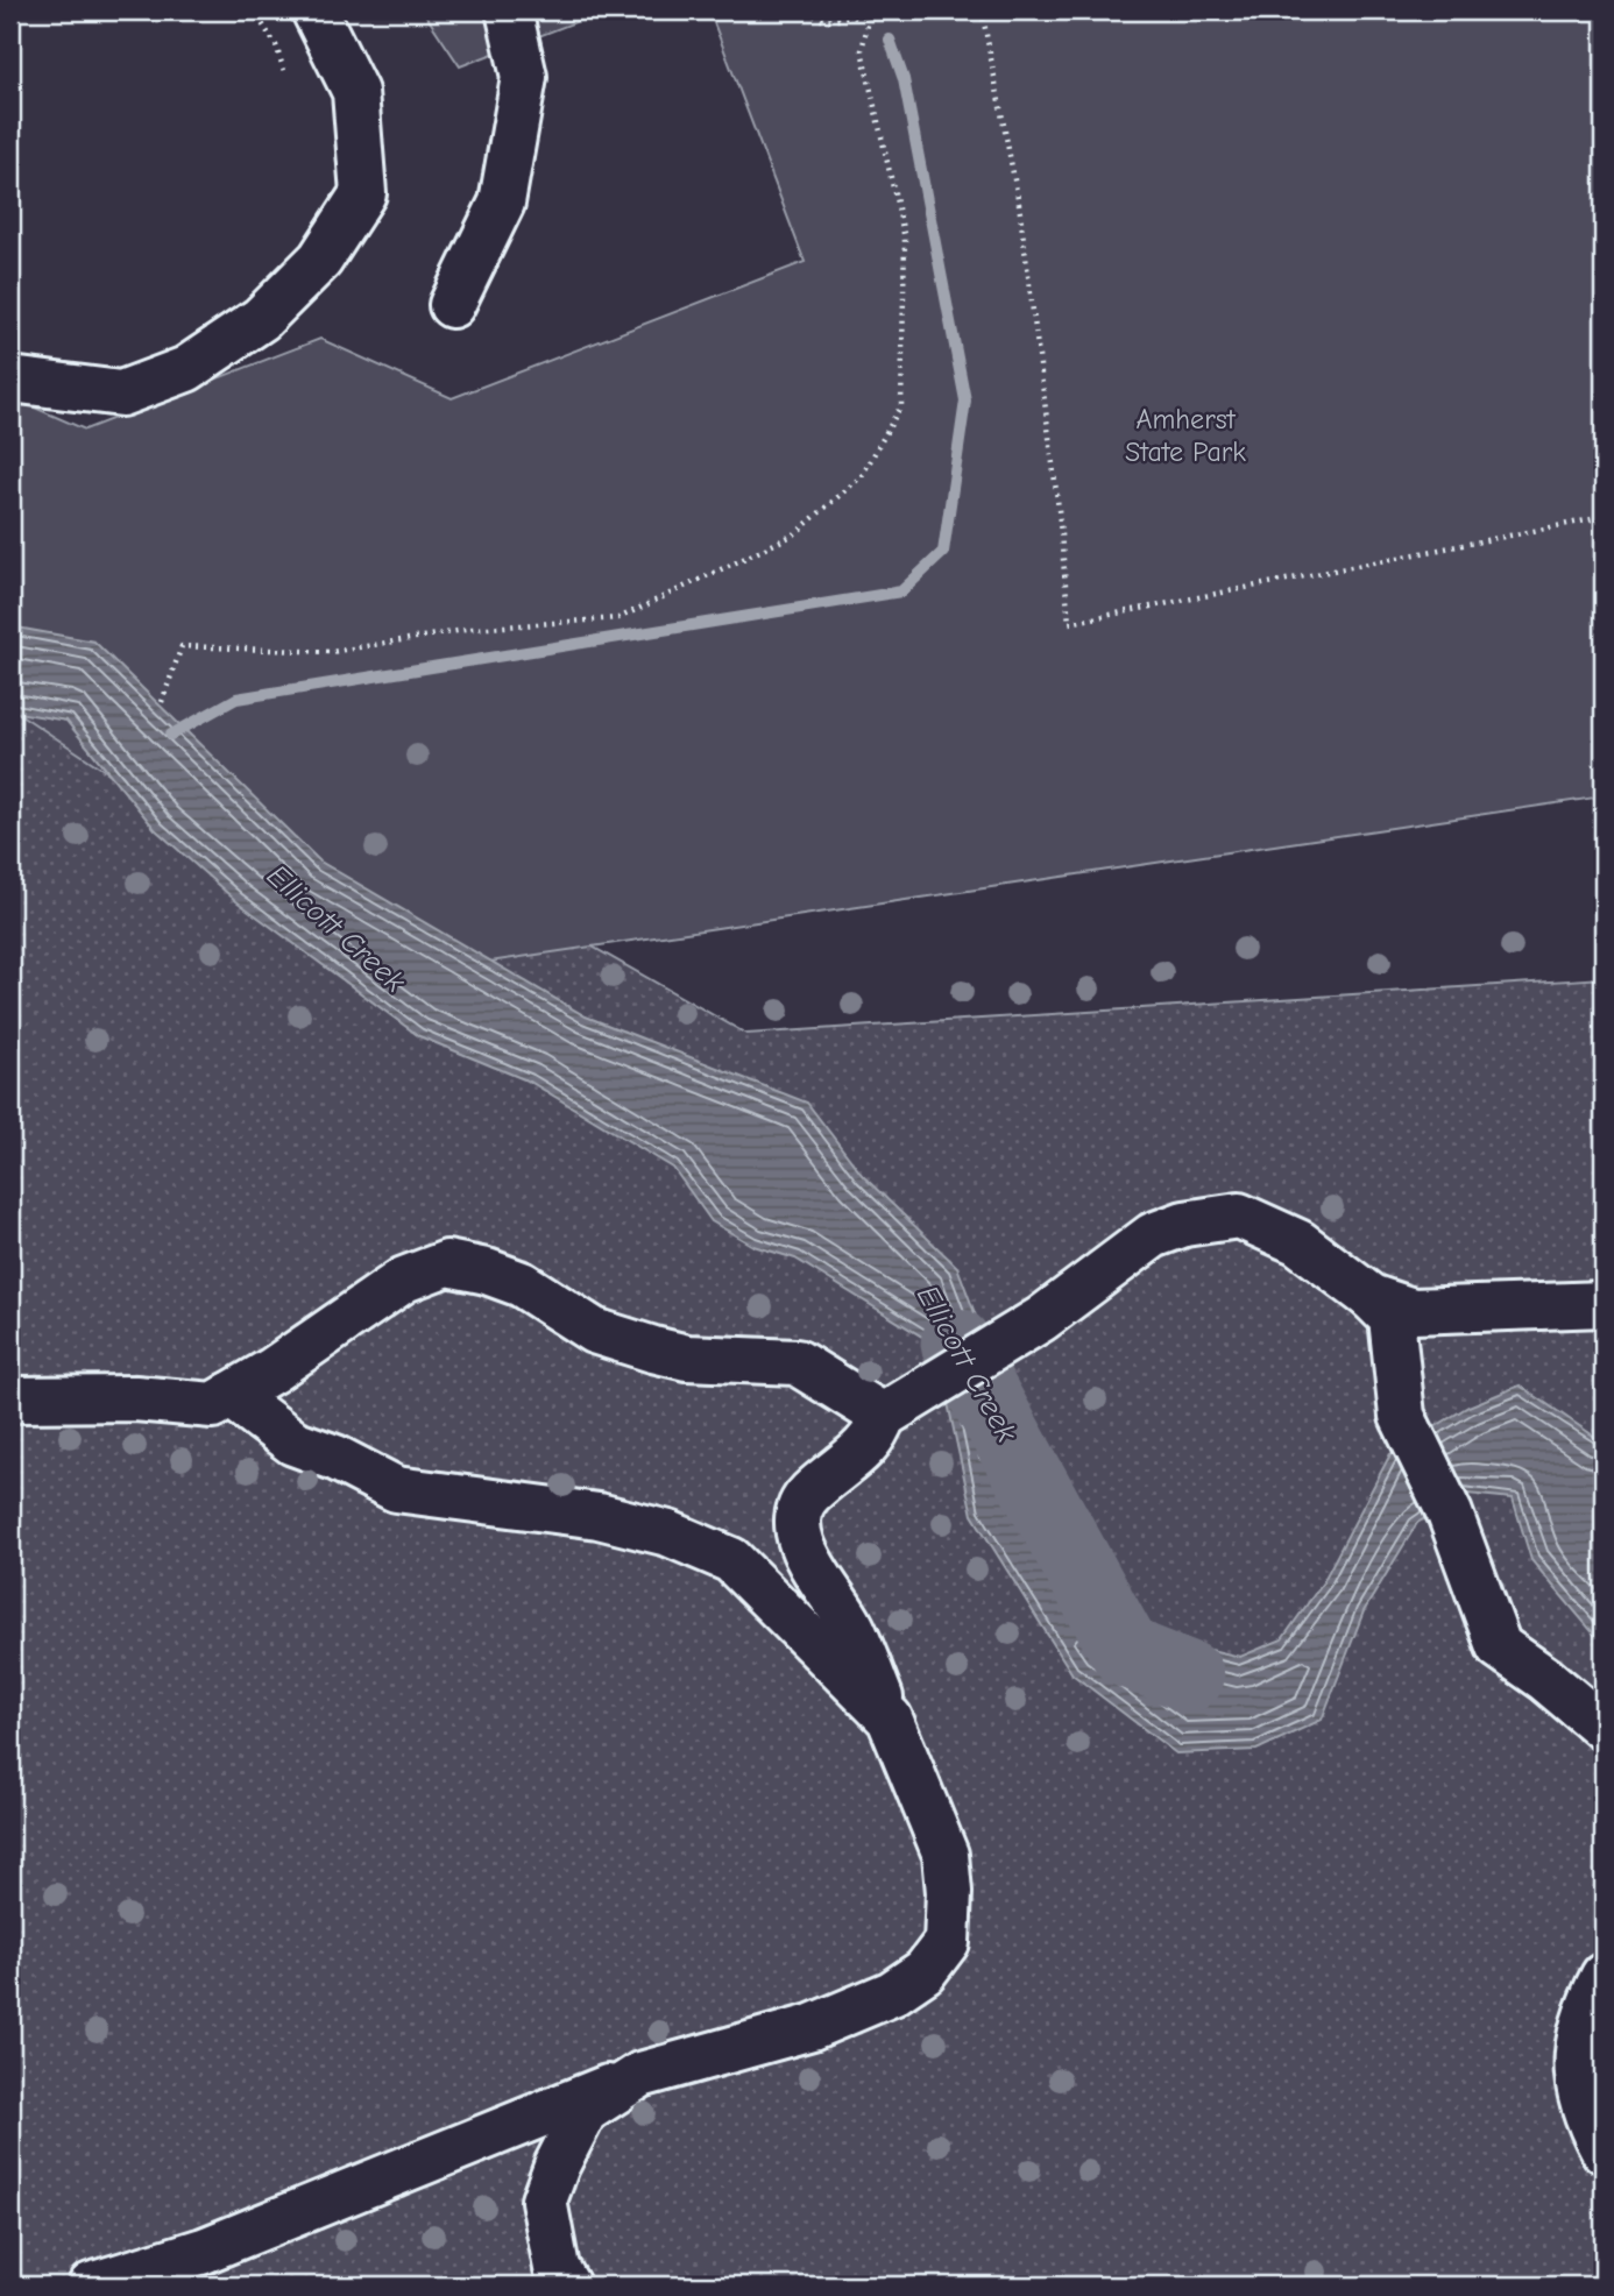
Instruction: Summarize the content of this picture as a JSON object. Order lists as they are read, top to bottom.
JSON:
{
  "water": ["Ellicott Creek"],
  "parks": ["Amherst State Park"]
}
